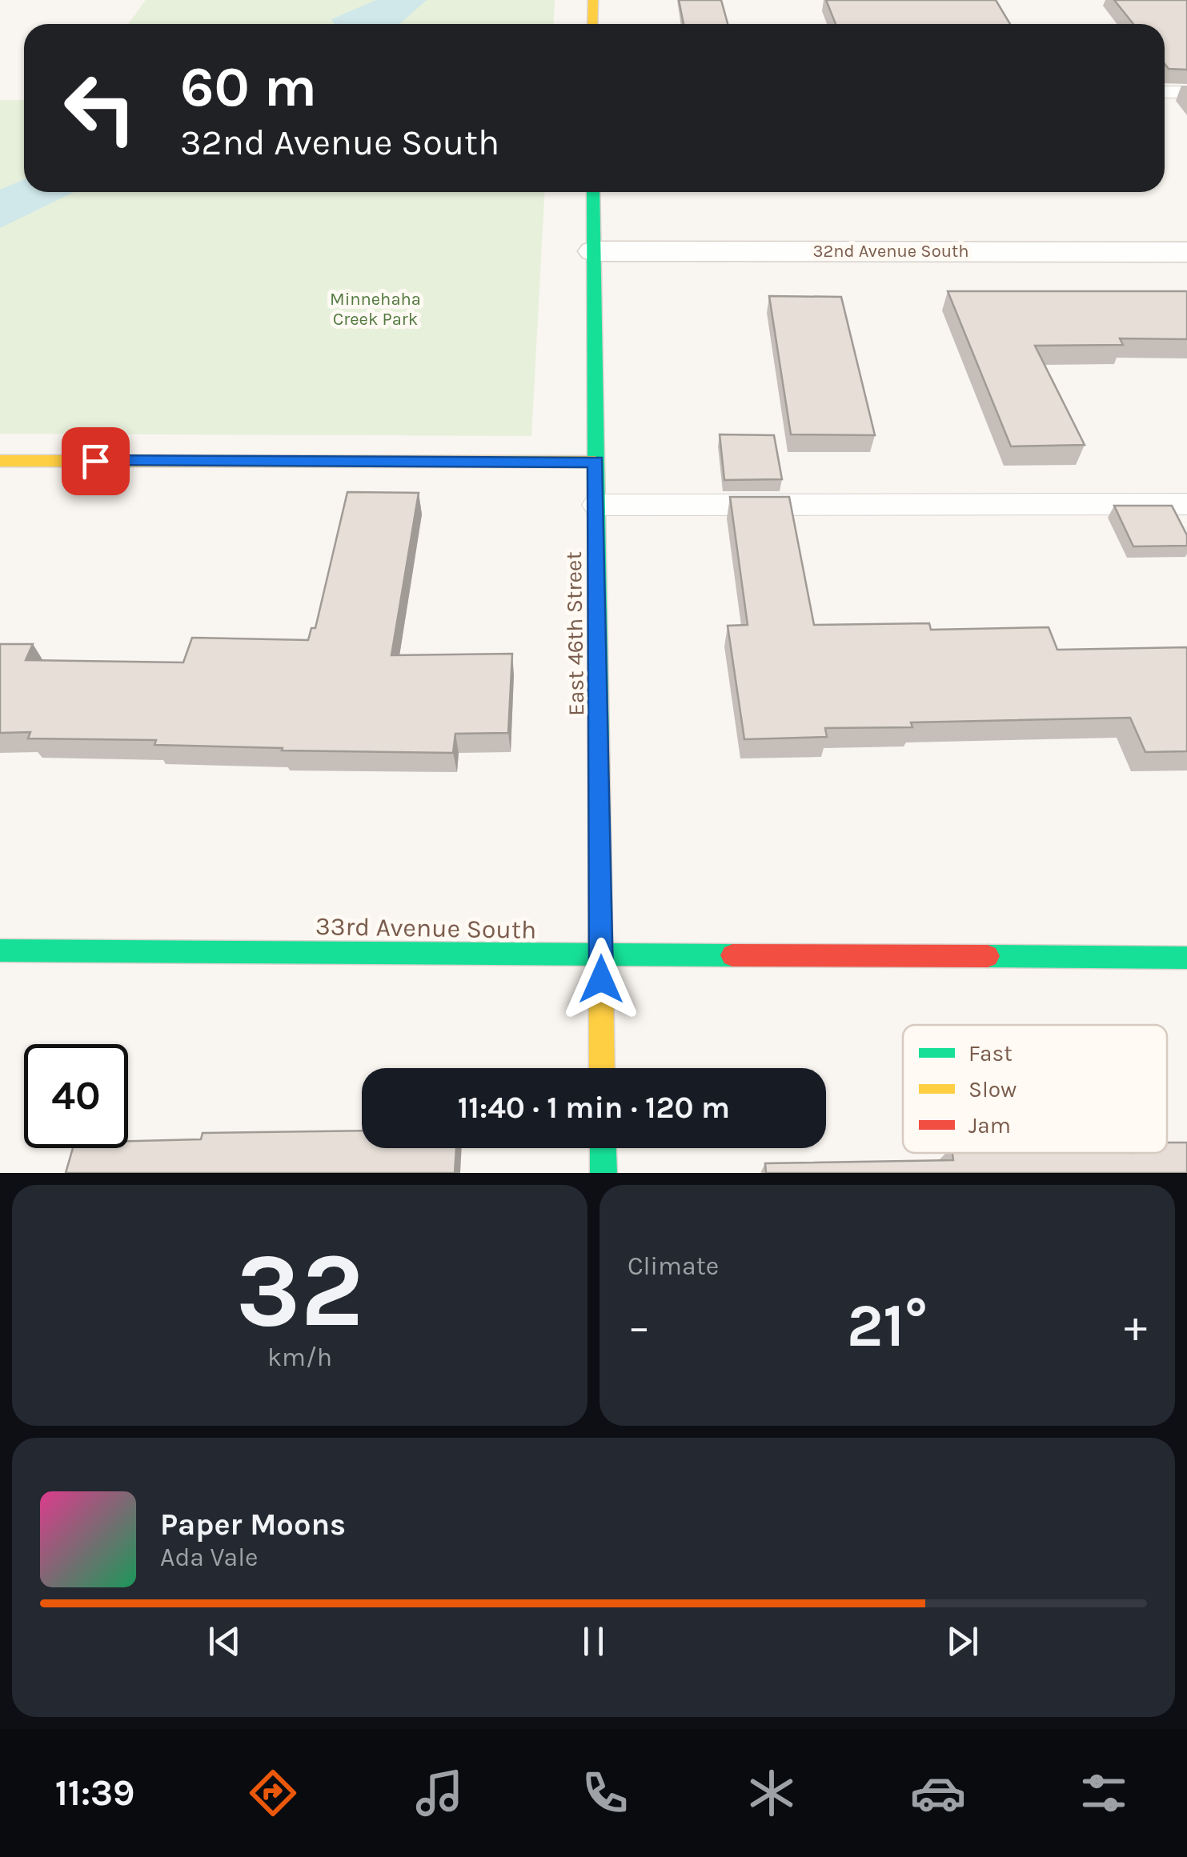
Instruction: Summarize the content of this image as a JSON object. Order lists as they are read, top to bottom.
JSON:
{
  "streets": {
    "street": ["32nd Avenue South", "East 46th Street", "33rd Avenue South"]
  },
  "crossings": [
    ["32nd Avenue South", "East 46th Street"],
    ["East 46th Street", "33rd Avenue South"]
  ],
  "parks": ["Minnehaha Creek Park"],
  "legend": ["Fast", "Slow", "Jam"],
  "page": {
    "turn": ["60 m", "32nd Avenue South"],
    "limit": "40",
    "trip": "11:40 · 1 min · 120 m",
    "tile": [
      ["32", "km/h"],
      "Climate"
    ],
    "heat": ["−", "21°", "+"],
    "song": ["Paper Moons", "Ada Vale"],
    "tabs": "11:39"
  }
}
